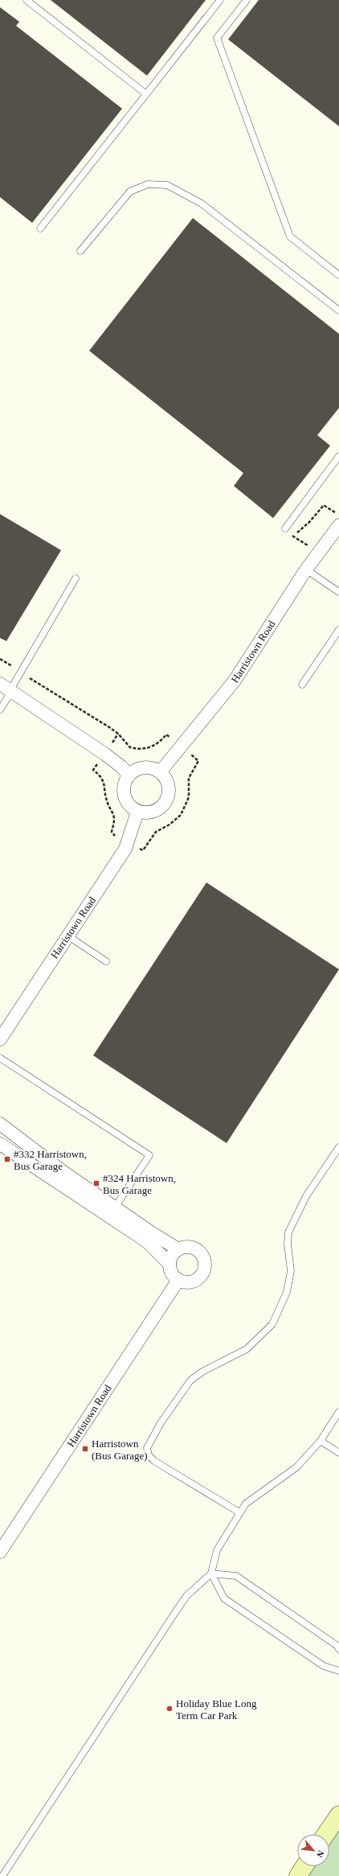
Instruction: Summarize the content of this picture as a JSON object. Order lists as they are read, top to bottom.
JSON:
{
  "streets": {
    "street": ["Harristown Road"]
  },
  "places": {
    "transit": ["#332 Harristown, Bus Garage", "#324 Harristown, Bus Garage", "Harristown (Bus Garage)"],
    "other": ["Holiday Blue Long Term Car Park"]
  },
  "north": "bottom right"
}
